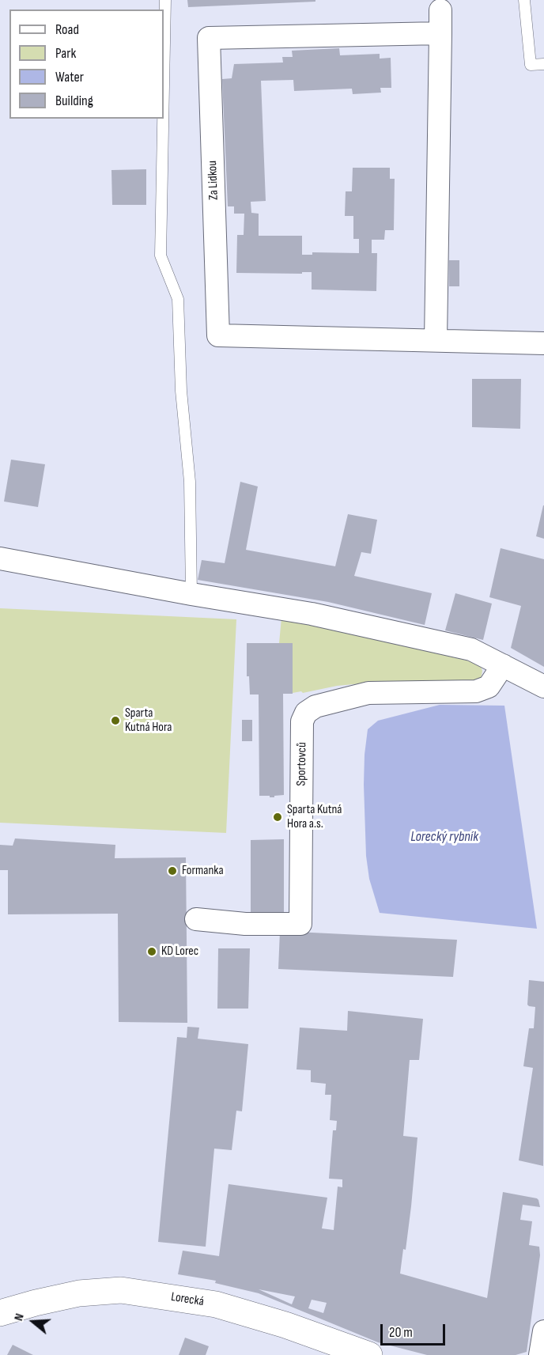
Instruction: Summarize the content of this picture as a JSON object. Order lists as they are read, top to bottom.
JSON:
{
  "streets": {
    "street": ["Za Lidkou", "Sportovců", "Lorecká"]
  },
  "water": ["Lorecký rybník"],
  "places": [
    "Sparta Kutná Hora",
    "Sparta Kutná Hora a.s.",
    "Formanka",
    "KD Lorec"
  ],
  "legend": [
    "Road",
    "Park",
    "Water",
    "Building"
  ],
  "scale_bar": "20 m",
  "north": "left"
}
